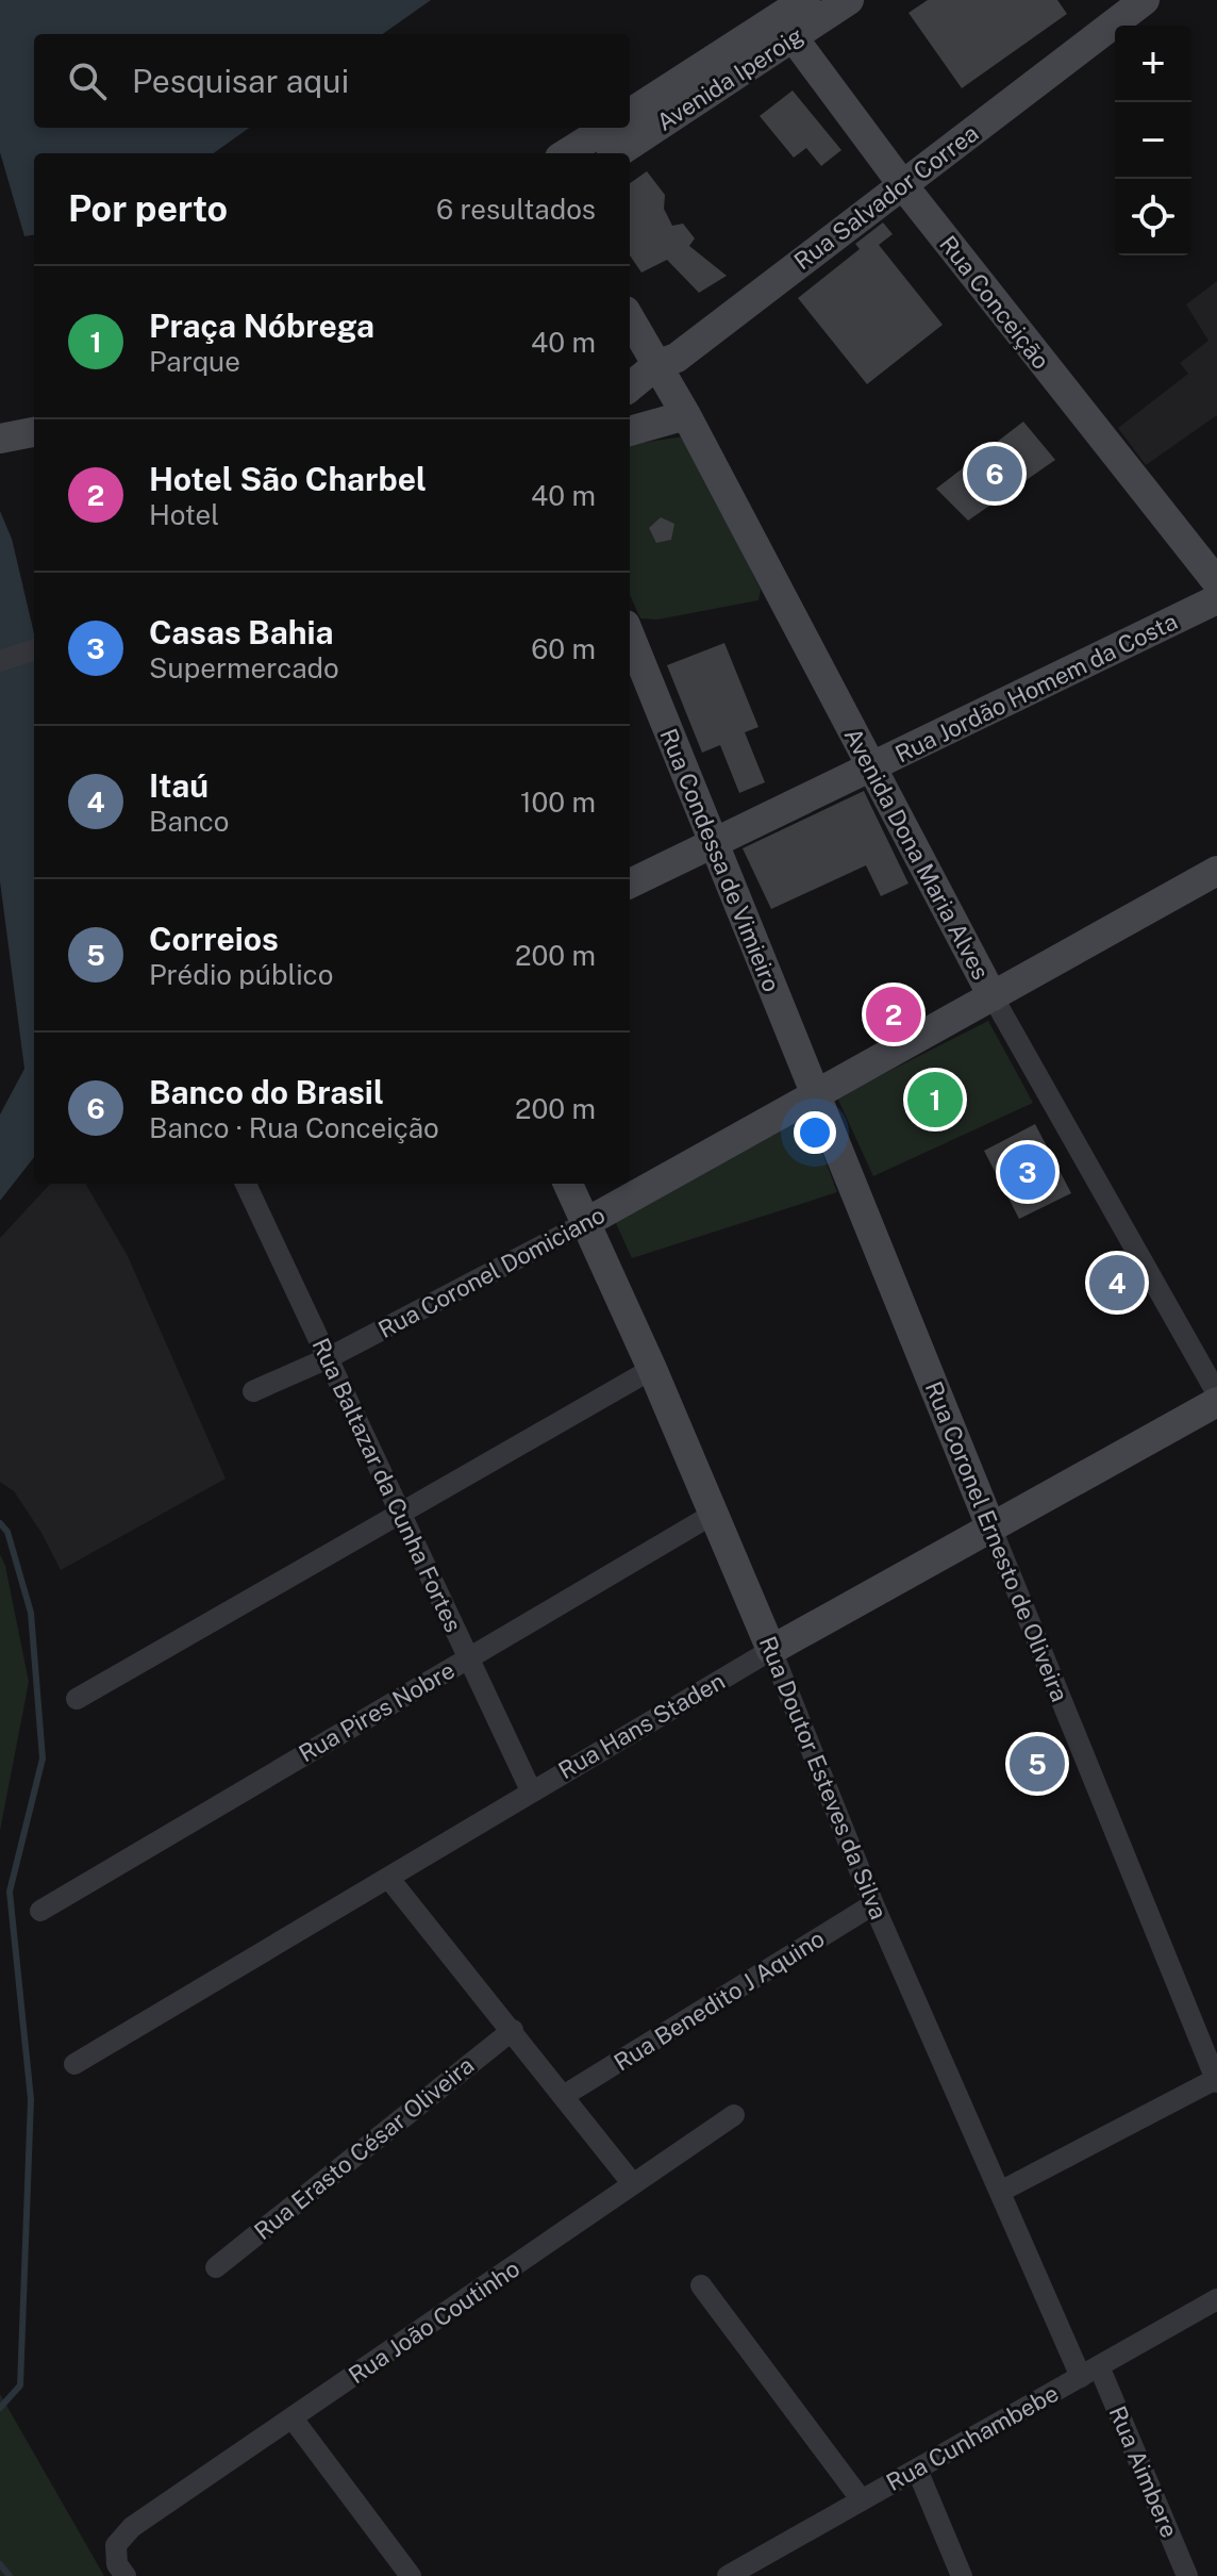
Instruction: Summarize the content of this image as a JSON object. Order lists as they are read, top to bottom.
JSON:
{
  "streets": {
    "street": [
      "Avenida Iperoig",
      "Rua Salvador Correa",
      "Rua Conceição",
      "Rua Jordão Homem da Costa",
      "Avenida Dona Maria Alves",
      "Rua Condessa de Vimieiro",
      "Rua Coronel Domiciano",
      "Rua Baltazar da Cunha Fortes",
      "Rua Coronel Ernesto de Oliveira",
      "Rua Pires Nobre",
      "Rua Hans Staden",
      "Rua Doutor Esteves da Silva",
      "Rua Benedito J Aquino",
      "Rua Erasto César Oliveira",
      "Rua João Coutinho",
      "Rua Cunhambebe",
      "Rua Aimbere"
    ]
  },
  "crossings": [
    ["Avenida Iperoig", "Rua Conceição"],
    ["Rua Salvador Correa", "Rua Conceição"],
    ["Rua Salvador Correa", "Avenida Dona Maria Alves"],
    ["Rua Jordão Homem da Costa", "Avenida Dona Maria Alves"],
    ["Rua Jordão Homem da Costa", "Rua Condessa de Vimieiro"],
    ["Avenida Dona Maria Alves", "Rua Coronel Domiciano"],
    ["Rua Condessa de Vimieiro", "Rua Coronel Domiciano"],
    ["Rua Condessa de Vimieiro", "Rua Coronel Ernesto de Oliveira"],
    ["Rua Coronel Domiciano", "Rua Baltazar da Cunha Fortes"],
    ["Rua Coronel Domiciano", "Rua Coronel Ernesto de Oliveira"],
    ["Rua Coronel Domiciano", "Rua Doutor Esteves da Silva"],
    ["Rua Baltazar da Cunha Fortes", "Rua Pires Nobre"],
    ["Rua Baltazar da Cunha Fortes", "Rua Hans Staden"],
    ["Rua Coronel Ernesto de Oliveira", "Rua Hans Staden"],
    ["Rua Pires Nobre", "Rua Doutor Esteves da Silva"],
    ["Rua Hans Staden", "Rua Doutor Esteves da Silva"],
    ["Rua Doutor Esteves da Silva", "Rua Benedito J Aquino"],
    ["Rua Doutor Esteves da Silva", "Rua Cunhambebe"],
    ["Rua Doutor Esteves da Silva", "Rua Aimbere"],
    ["Rua Cunhambebe", "Rua Aimbere"]
  ],
  "page": {
    "map_buttons": ["+", "−"],
    "search": "Pesquisar aqui",
    "heading": ["Por perto", "6 resultados"],
    "list": [
      {
        "mark": "1",
        "name": "Praça Nóbrega",
        "note": "Parque",
        "value": "40 m"
      },
      {
        "mark": "2",
        "name": "Hotel São Charbel",
        "note": "Hotel",
        "value": "40 m"
      },
      {
        "mark": "3",
        "name": "Casas Bahia",
        "note": "Supermercado",
        "value": "60 m"
      },
      {
        "mark": "4",
        "name": "Itaú",
        "note": "Banco",
        "value": "100 m"
      },
      {
        "mark": "5",
        "name": "Correios",
        "note": "Prédio público",
        "value": "200 m"
      },
      {
        "mark": "6",
        "name": "Banco do Brasil",
        "note": "Banco · Rua Conceição",
        "value": "200 m"
      }
    ],
    "pins": [
      "6",
      "2",
      "1",
      "3",
      "4",
      "5"
    ]
  }
}
